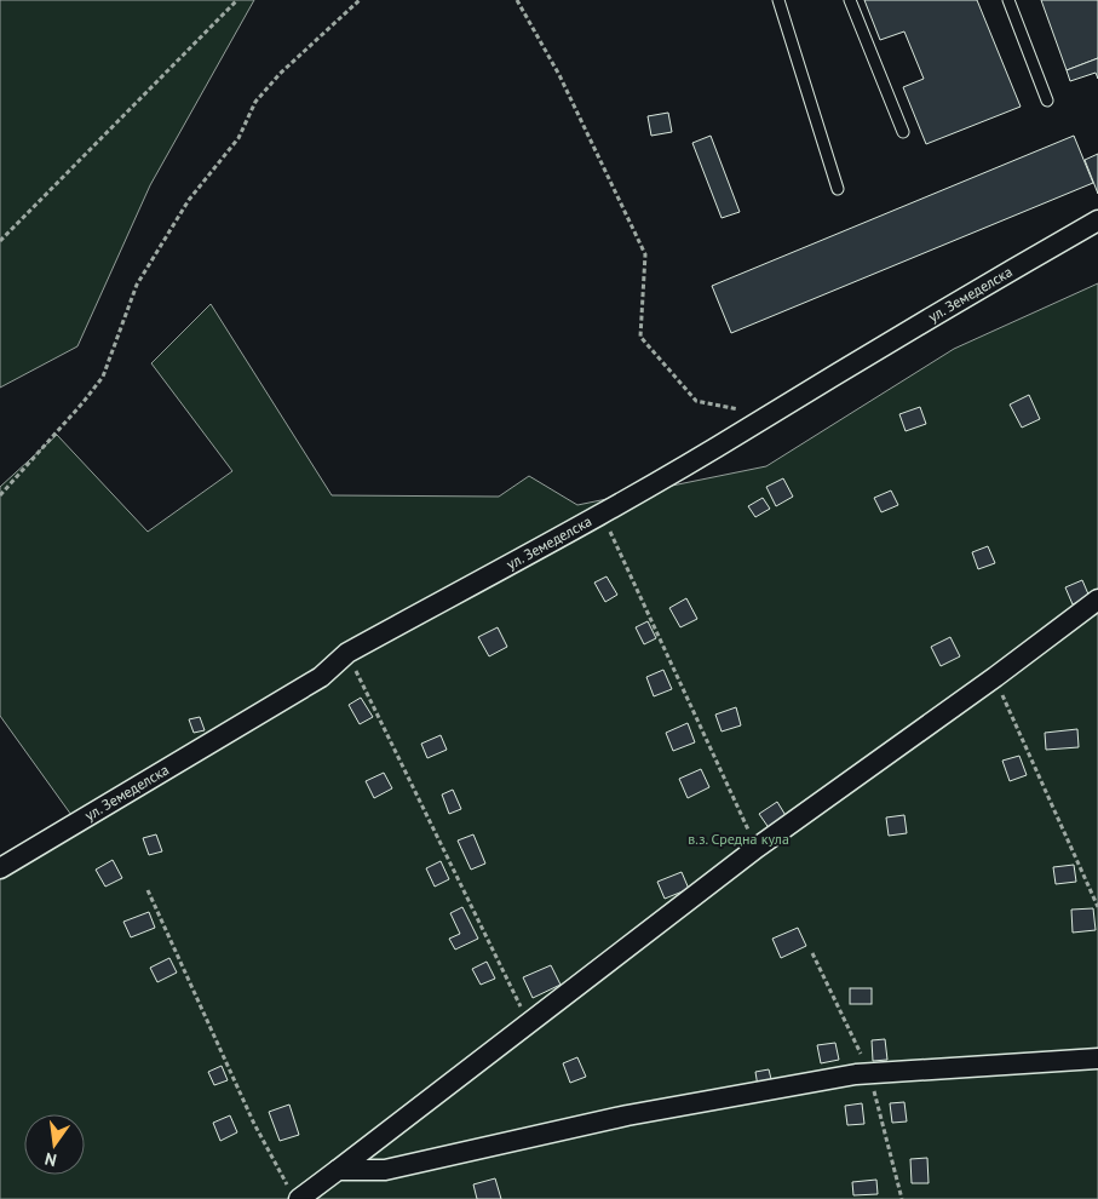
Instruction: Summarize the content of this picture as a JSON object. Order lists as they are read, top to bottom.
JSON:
{
  "streets": {
    "street": ["ул. Земеделска"]
  },
  "parks": ["в.з. Средна кула"],
  "north": "bottom"
}
